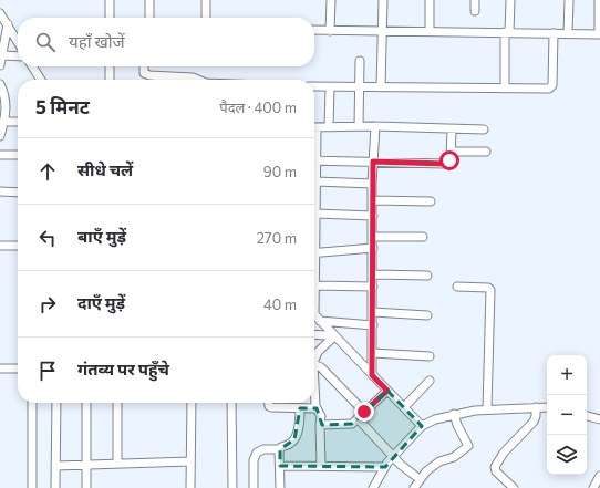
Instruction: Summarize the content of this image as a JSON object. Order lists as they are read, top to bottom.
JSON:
{
  "page": {
    "search": "यहाँ खोजें",
    "heading": ["5 मिनट", "पैदल · 400 m"],
    "list": [
      ["सीधे चलें", "90 m"],
      ["बाएँ मुड़ें", "270 m"],
      ["दाएँ मुड़ें", "40 m"],
      "गंतव्य पर पहुँचे"
    ],
    "map_buttons": ["+", "−"]
  }
}
